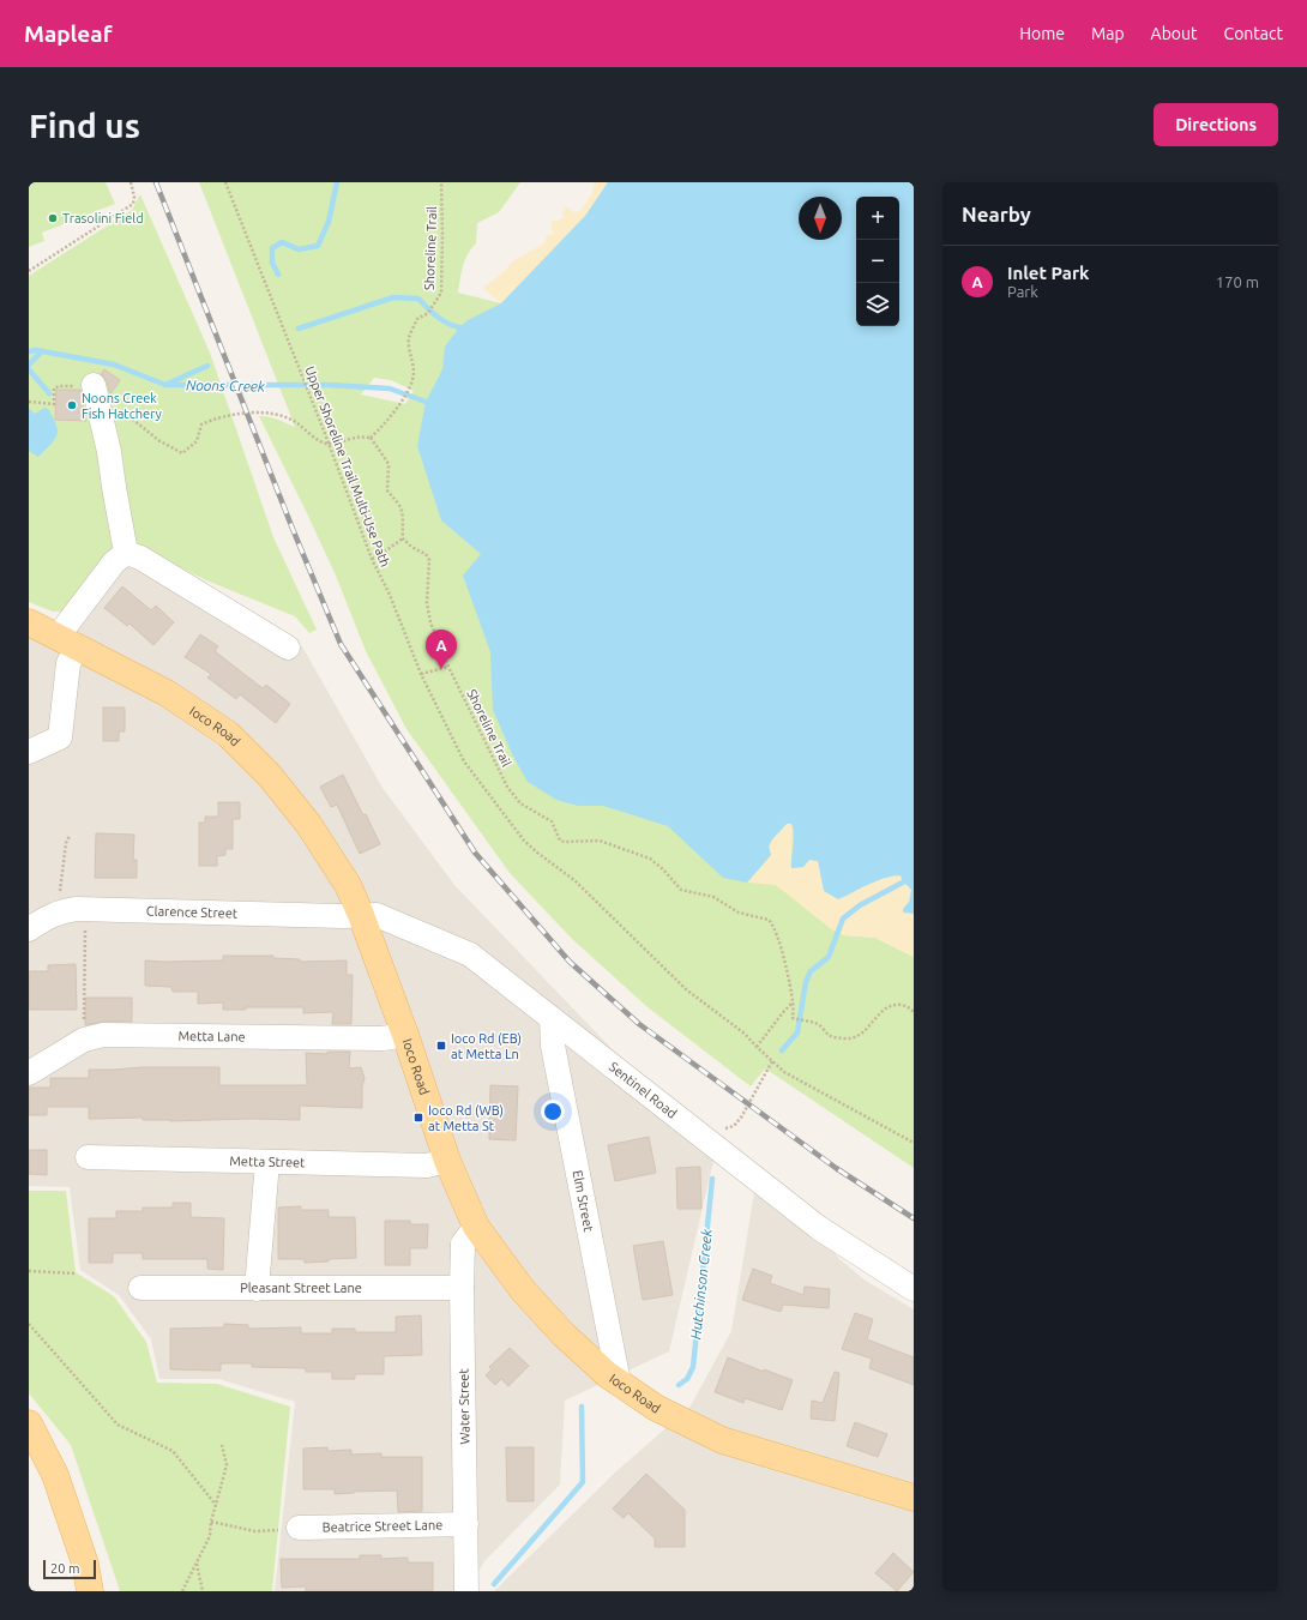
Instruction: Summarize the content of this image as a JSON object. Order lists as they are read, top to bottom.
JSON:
{
  "streets": {
    "main road": ["Ioco Road"],
    "street": [
      "Clarence Street",
      "Metta Lane",
      "Sentinel Road",
      "Metta Street",
      "Elm Street",
      "Pleasant Street Lane",
      "Water Street",
      "Beatrice Street Lane"
    ],
    "path": ["Shoreline Trail", "Upper Shoreline Trail Multi-Use Path"]
  },
  "crossings": [
    ["Ioco Road", "Clarence Street"],
    ["Ioco Road", "Metta Lane"],
    ["Ioco Road", "Sentinel Road"],
    ["Ioco Road", "Metta Street"],
    ["Ioco Road", "Elm Street"],
    ["Ioco Road", "Water Street"],
    ["Clarence Street", "Sentinel Road"],
    ["Sentinel Road", "Elm Street"],
    ["Pleasant Street Lane", "Water Street"],
    ["Water Street", "Beatrice Street Lane"]
  ],
  "water": ["Noons Creek", "Hutchinson Creek"],
  "places": {
    "other": ["Trasolini Field", "Noons Creek Fish Hatchery"],
    "transit": ["Ioco Rd (EB) at Metta Ln", "Ioco Rd (WB) at Metta St"]
  },
  "scale_bar": "20 m",
  "north": "bottom",
  "page": {
    "header": "Mapleaf",
    "nav": [
      "Home",
      "Map",
      "About",
      "Contact"
    ],
    "buttons": "Directions",
    "title": "Find us",
    "heading": "Nearby",
    "map_buttons": ["+", "−"],
    "list": [
      {
        "mark": "A",
        "name": "Inlet Park",
        "note": "Park",
        "value": "170 m"
      }
    ],
    "pins": "A",
    "scale": "20 m"
  }
}
